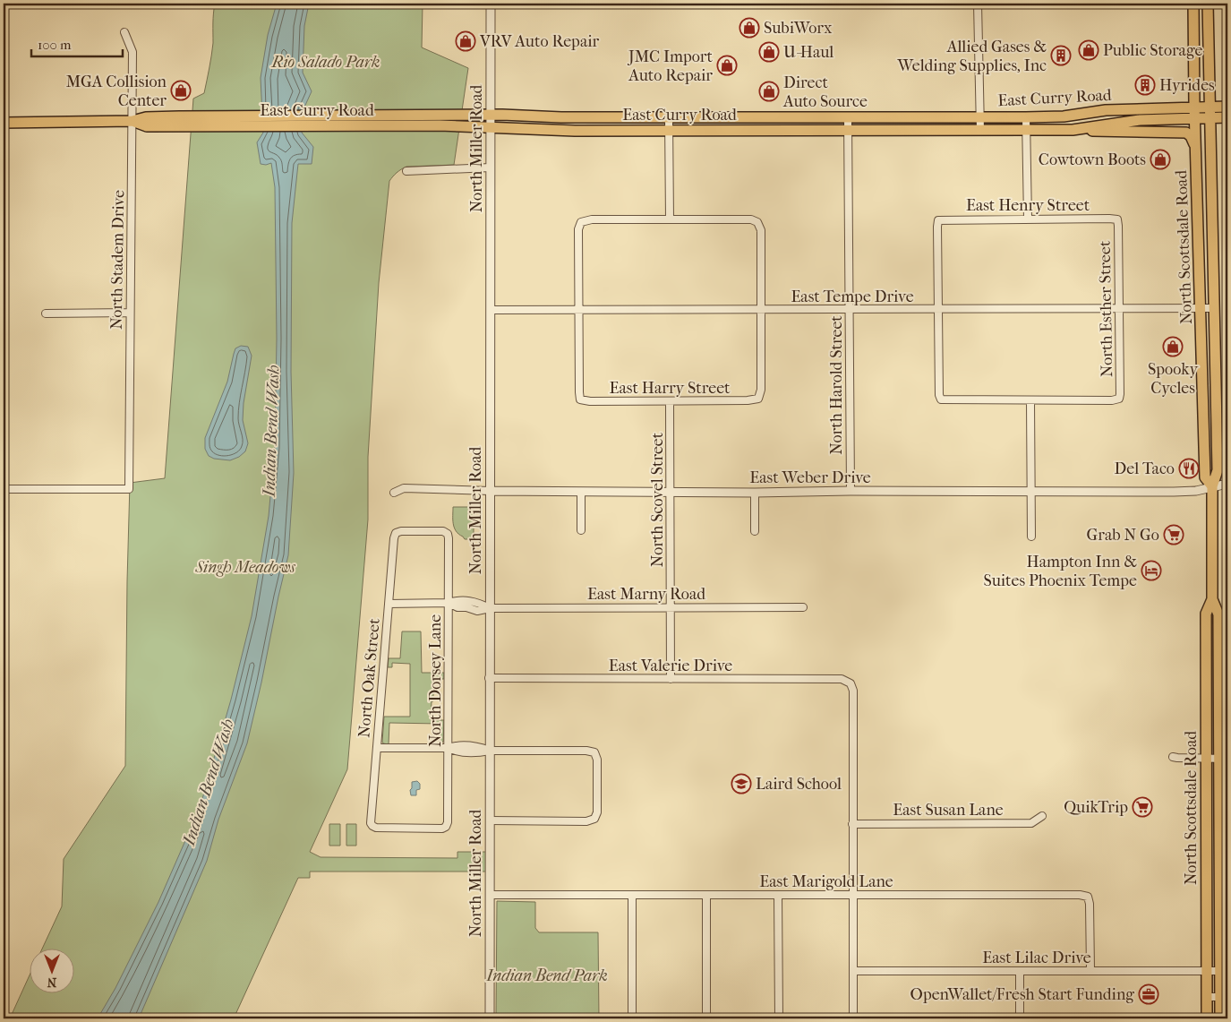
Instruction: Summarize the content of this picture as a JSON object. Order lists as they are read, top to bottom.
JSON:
{
  "streets": {
    "main road": ["East Curry Road", "North Scottsdale Road"],
    "street": [
      "North Miller Road",
      "East Henry Street",
      "North Stadem Drive",
      "East Tempe Drive",
      "North Esther Street",
      "North Harold Street",
      "East Harry Street",
      "East Weber Drive",
      "North Scovel Street",
      "East Marny Road",
      "East Valerie Drive",
      "North Oak Street",
      "North Dorsey Lane",
      "East Susan Lane",
      "East Marigold Lane",
      "East Lilac Drive"
    ]
  },
  "crossings": [
    ["East Curry Road", "North Miller Road"],
    ["East Curry Road", "North Scottsdale Road"],
    ["East Curry Road", "North Stadem Drive"],
    ["East Curry Road", "North Harold Street"],
    ["North Miller Road", "East Tempe Drive"],
    ["North Miller Road", "East Weber Drive"],
    ["North Miller Road", "East Marny Road"],
    ["North Miller Road", "East Valerie Drive"],
    ["North Miller Road", "East Marigold Lane"],
    ["East Henry Street", "East Tempe Drive"],
    ["East Henry Street", "North Esther Street"],
    ["North Scottsdale Road", "East Tempe Drive"],
    ["North Scottsdale Road", "East Weber Drive"],
    ["North Scottsdale Road", "East Lilac Drive"],
    ["East Tempe Drive", "North Esther Street"],
    ["East Tempe Drive", "North Harold Street"],
    ["East Tempe Drive", "East Harry Street"],
    ["North Harold Street", "East Weber Drive"],
    ["East Harry Street", "North Scovel Street"],
    ["East Weber Drive", "North Scovel Street"],
    ["North Scovel Street", "East Marny Road"],
    ["North Scovel Street", "East Valerie Drive"],
    ["East Marny Road", "North Oak Street"],
    ["East Marny Road", "North Dorsey Lane"],
    ["East Valerie Drive", "East Susan Lane"],
    ["North Oak Street", "North Dorsey Lane"],
    ["East Marigold Lane", "East Lilac Drive"]
  ],
  "water": ["Indian Bend Wash"],
  "parks": ["Rio Salado Park", "Singh Meadows", "Indian Bend Park"],
  "places": {
    "shop": [
      "SubiWorx",
      "VRV Auto Repair",
      "Public Storage",
      "U-Haul",
      "JMC Import Auto Repair",
      "MGA Collision Center",
      "Direct Auto Source",
      "Cowtown Boots",
      "Spooky Cycles"
    ],
    "building": ["Allied Gases & Welding Supplies, Inc", "Hyrides"],
    "restaurant": ["Del Taco"],
    "supermarket": ["Grab N Go", "QuikTrip"],
    "hotel": ["Hampton Inn & Suites Phoenix Tempe"],
    "school or university": ["Laird School"],
    "office": ["OpenWallet/Fresh Start Funding"]
  },
  "scale_bar": "100 m",
  "north": "bottom"
}
